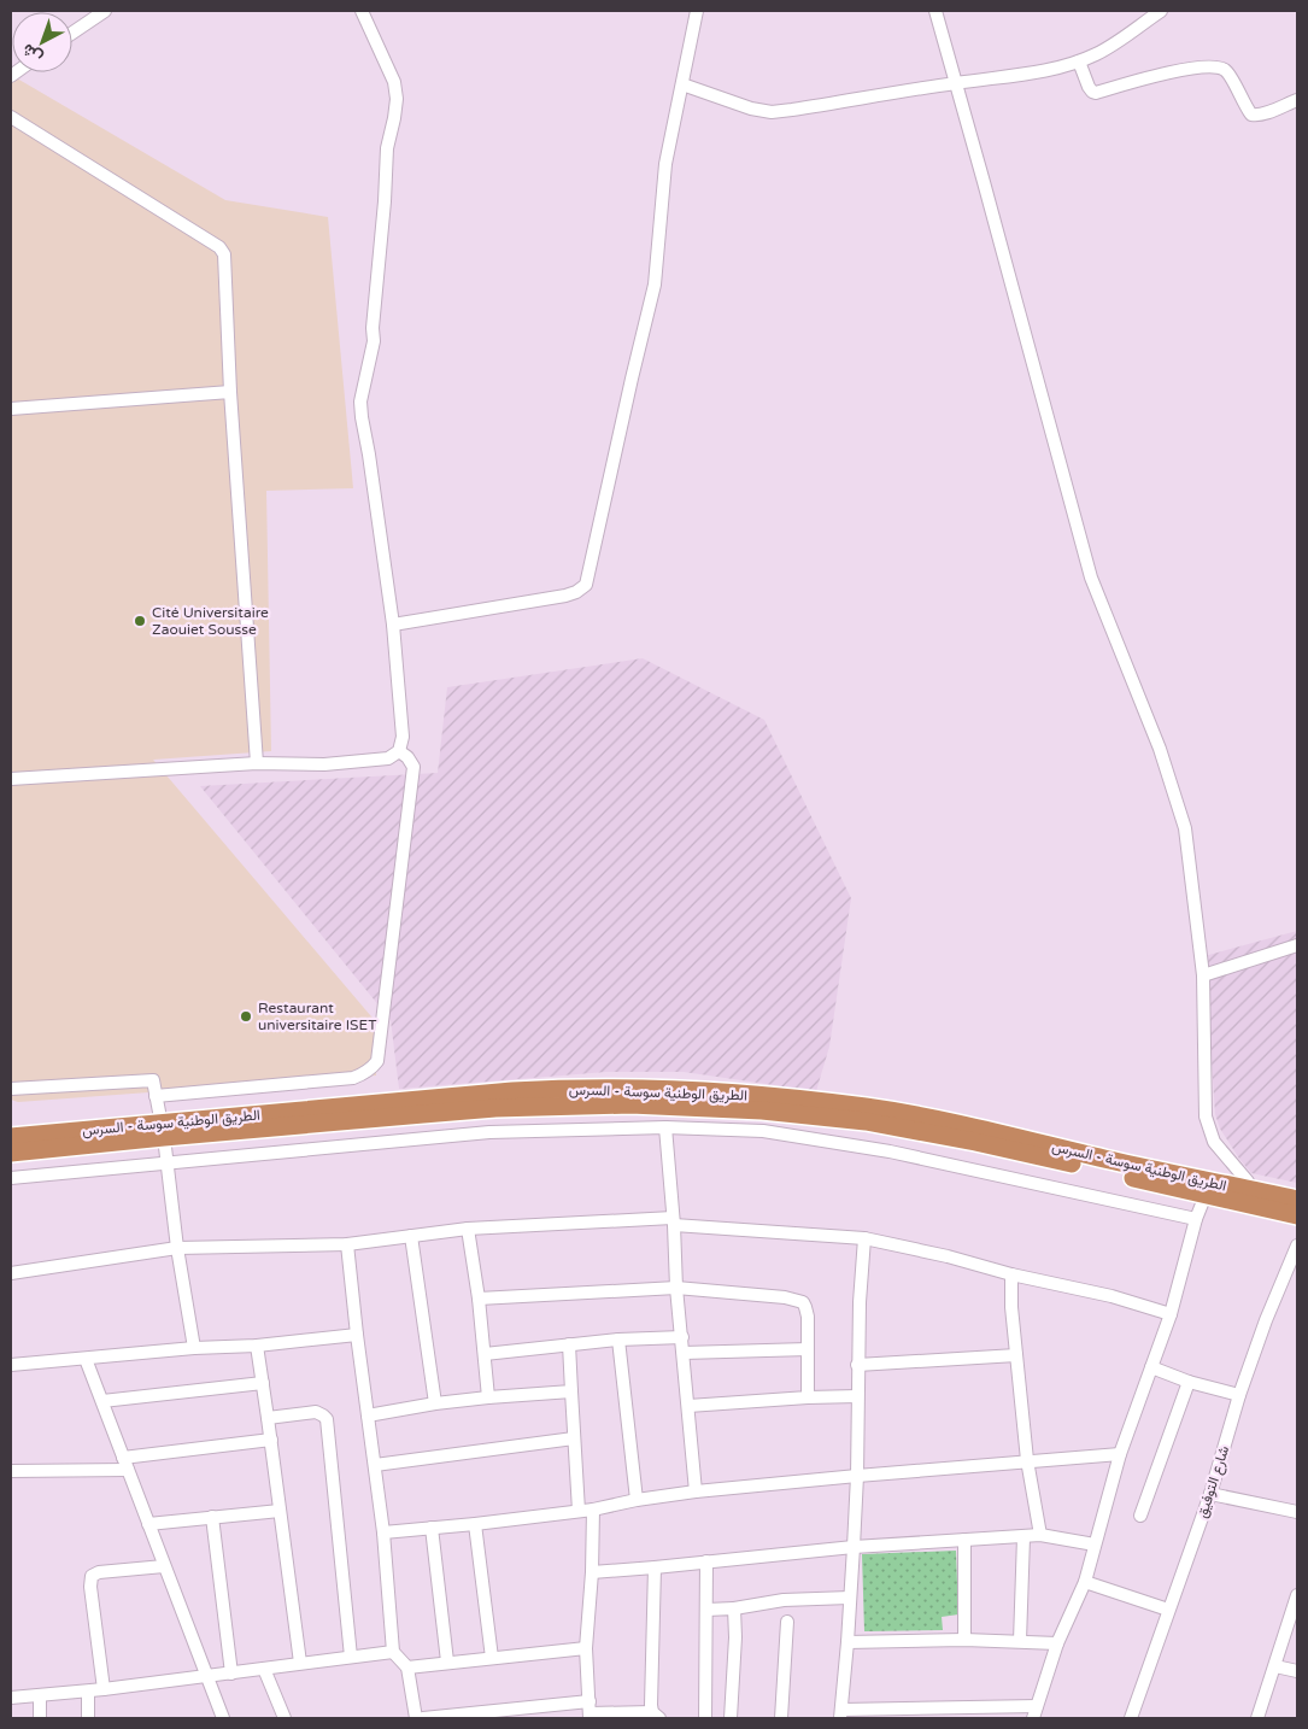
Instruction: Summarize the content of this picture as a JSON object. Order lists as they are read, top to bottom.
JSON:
{
  "streets": {
    "highway": ["الطريق الوطنية سوسة - السرس"],
    "street": ["شارع التوفيق"]
  },
  "places": ["Cité Universitaire Zaouiet Sousse", "Restaurant universitaire ISET"],
  "north": "bottom left"
}
